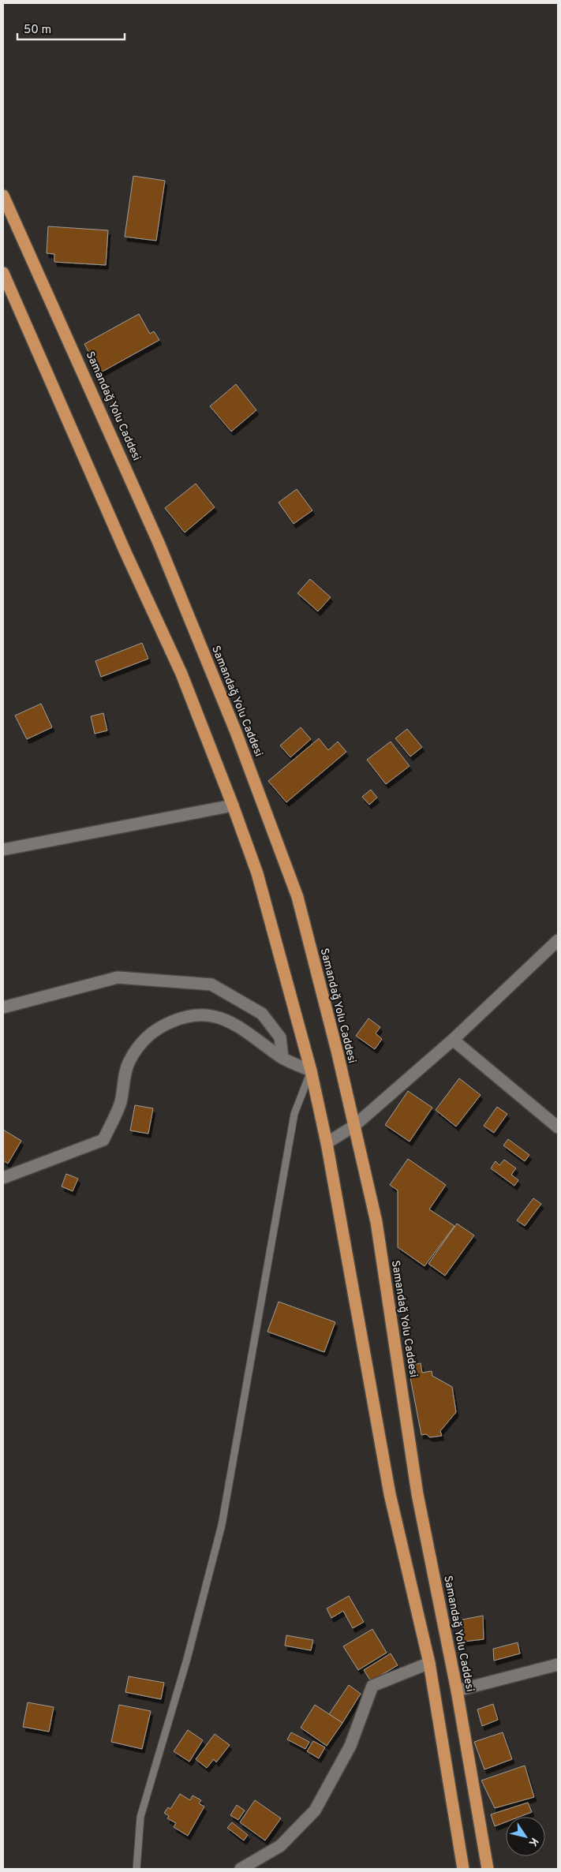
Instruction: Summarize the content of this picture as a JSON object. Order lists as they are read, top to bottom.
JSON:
{
  "streets": {
    "highway": ["Samandağ Yolu Caddesi"]
  },
  "scale_bar": "50 m",
  "north": "bottom right"
}
